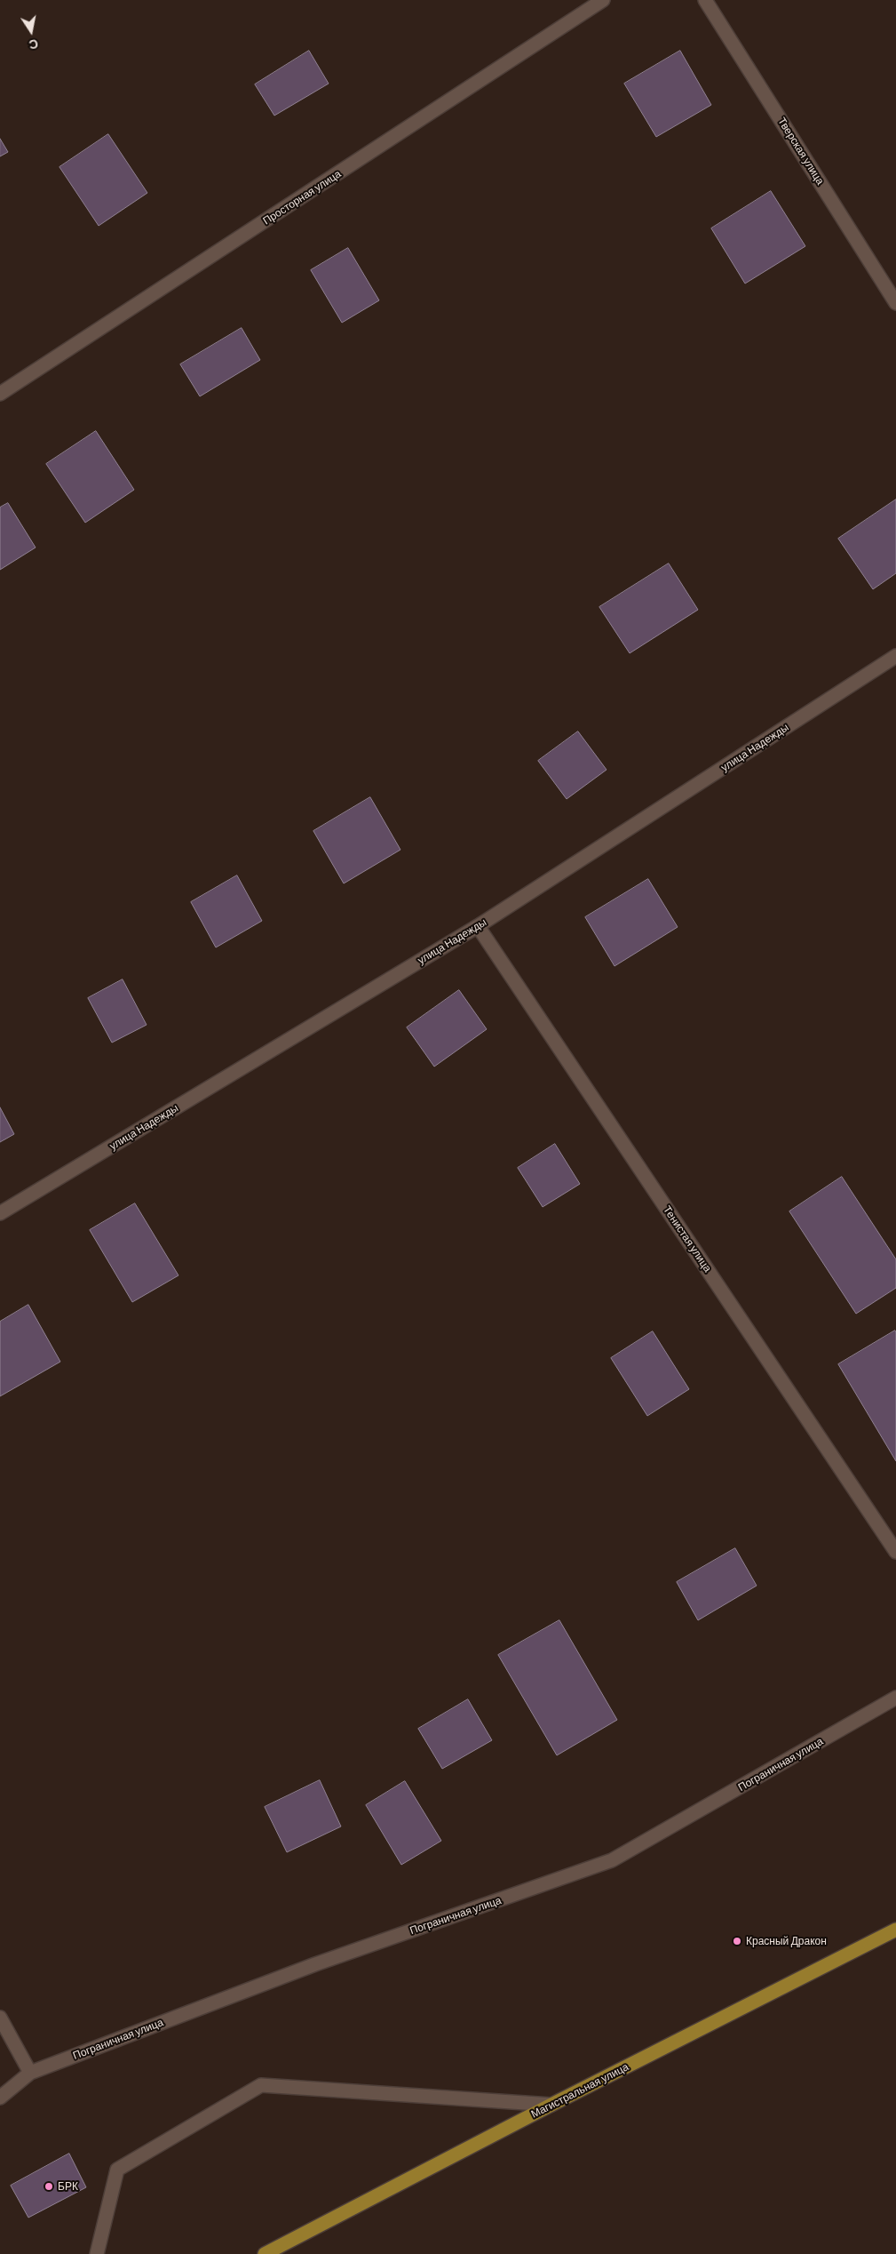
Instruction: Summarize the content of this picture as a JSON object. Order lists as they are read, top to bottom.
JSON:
{
  "streets": {
    "main road": ["Магистральная улица"],
    "street": [
      "Тверская улица",
      "Просторная улица",
      "улица Надежды",
      "Тенистая улица",
      "Пограничная улица"
    ]
  },
  "crossings": [
    ["улица Надежды", "Тенистая улица"]
  ],
  "places": ["Красный Дракон", "БРК"],
  "north": "bottom"
}
